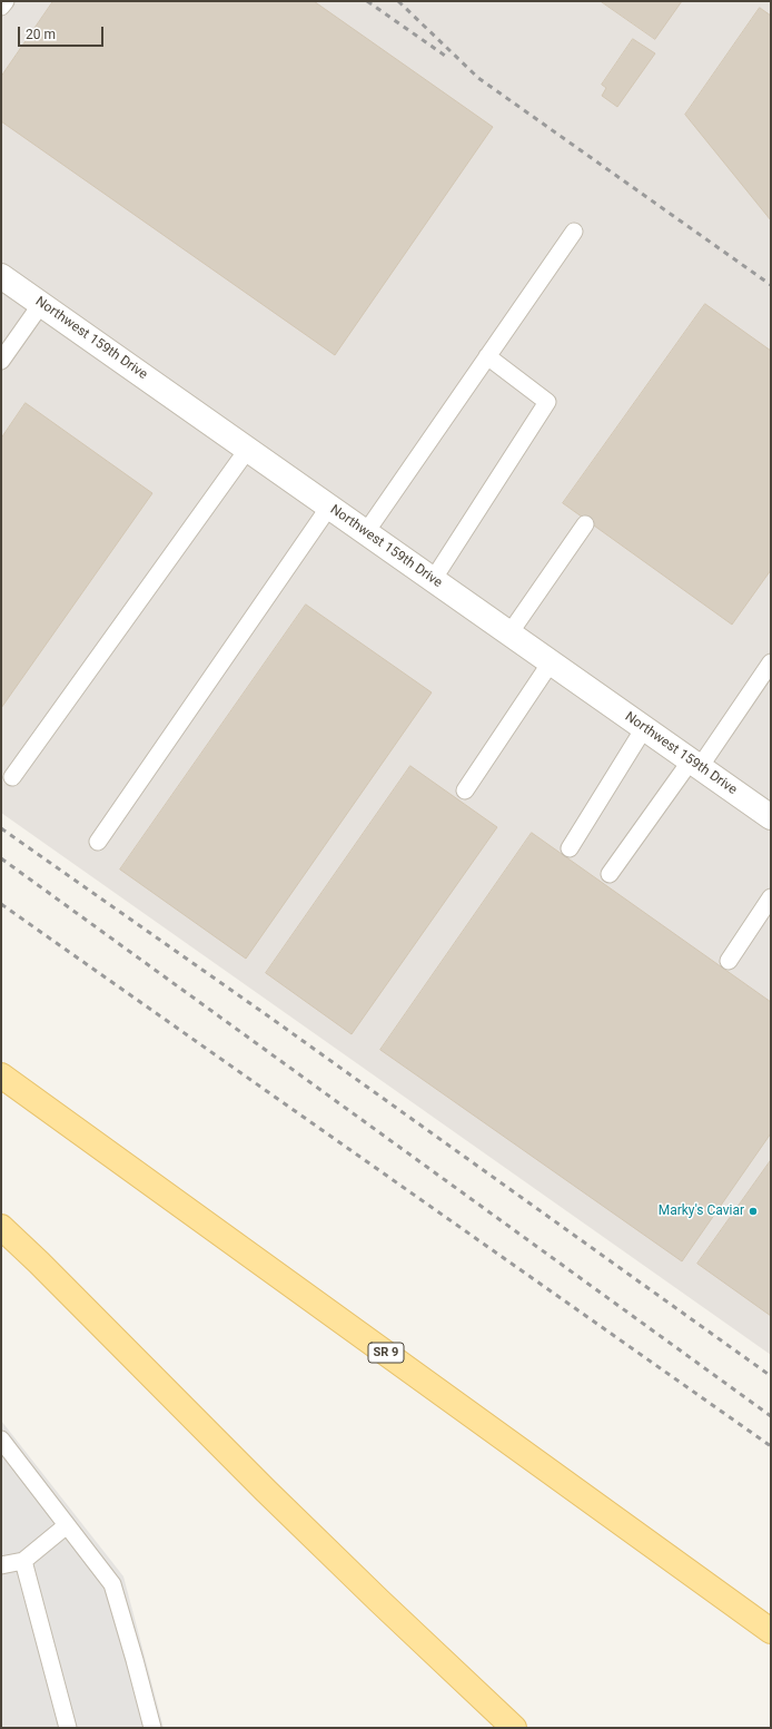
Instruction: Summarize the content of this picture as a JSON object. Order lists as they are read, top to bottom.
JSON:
{
  "streets": {
    "main road": ["SR 9"],
    "street": ["Northwest 159th Drive"]
  },
  "places": ["Marky's Caviar"],
  "scale_bar": "20 m"
}
